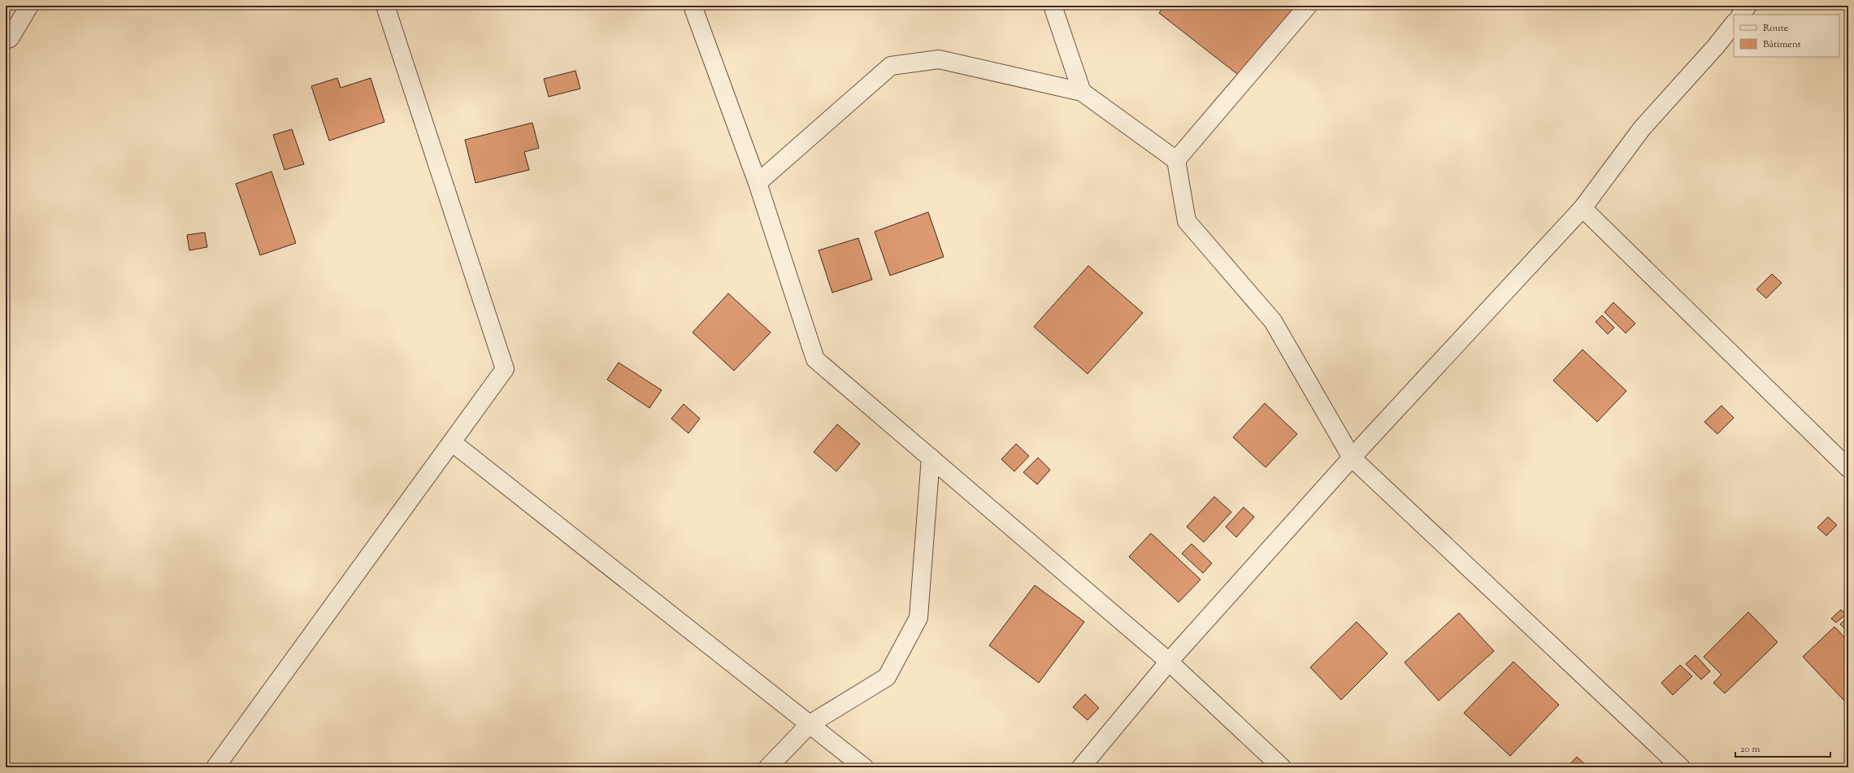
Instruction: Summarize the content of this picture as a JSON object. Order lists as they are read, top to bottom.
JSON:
{
  "legend": ["Route", "Bâtiment"],
  "scale_bar": "20 m"
}
